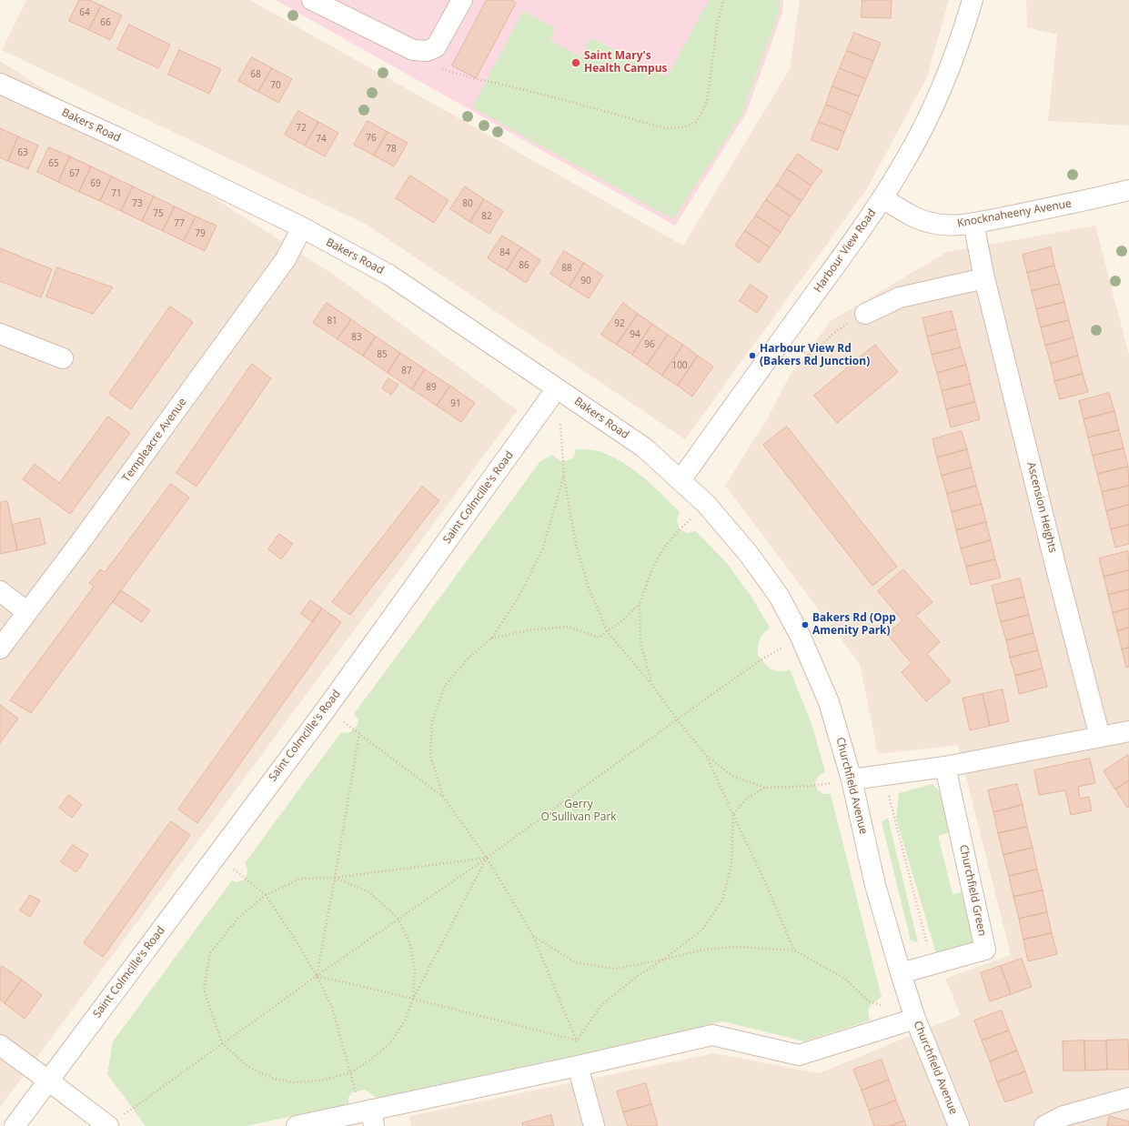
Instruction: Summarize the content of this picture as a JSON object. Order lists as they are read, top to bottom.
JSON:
{
  "streets": {
    "street": [
      "Bakers Road",
      "Knocknaheeny Avenue",
      "Harbour View Road",
      "Templeacre Avenue",
      "Saint Colmcille's Road",
      "Ascension Heights",
      "Churchfield Avenue",
      "Churchfield Green"
    ]
  },
  "crossings": [
    ["Bakers Road", "Harbour View Road"],
    ["Bakers Road", "Templeacre Avenue"],
    ["Bakers Road", "Saint Colmcille's Road"],
    ["Bakers Road", "Churchfield Avenue"],
    ["Knocknaheeny Avenue", "Harbour View Road"],
    ["Knocknaheeny Avenue", "Ascension Heights"],
    ["Harbour View Road", "Churchfield Avenue"],
    ["Churchfield Avenue", "Churchfield Green"]
  ],
  "parks": ["Gerry O'Sullivan Park"],
  "places": ["Saint Mary's Health Campus", "Harbour View Rd (Bakers Rd Junction)", "Bakers Rd (Opp Amenity Park)"],
  "house_numbers": [
    "64",
    "66",
    "68",
    "70",
    "72",
    "76",
    "74",
    "78",
    "63",
    "65",
    "67",
    "69",
    "71",
    "73",
    "80",
    "75",
    "82",
    "77",
    "79",
    "84",
    "86",
    "88",
    "90",
    "81",
    "92",
    "94",
    "83",
    "96",
    "85",
    "100",
    "87",
    "89",
    "91"
  ]
}
